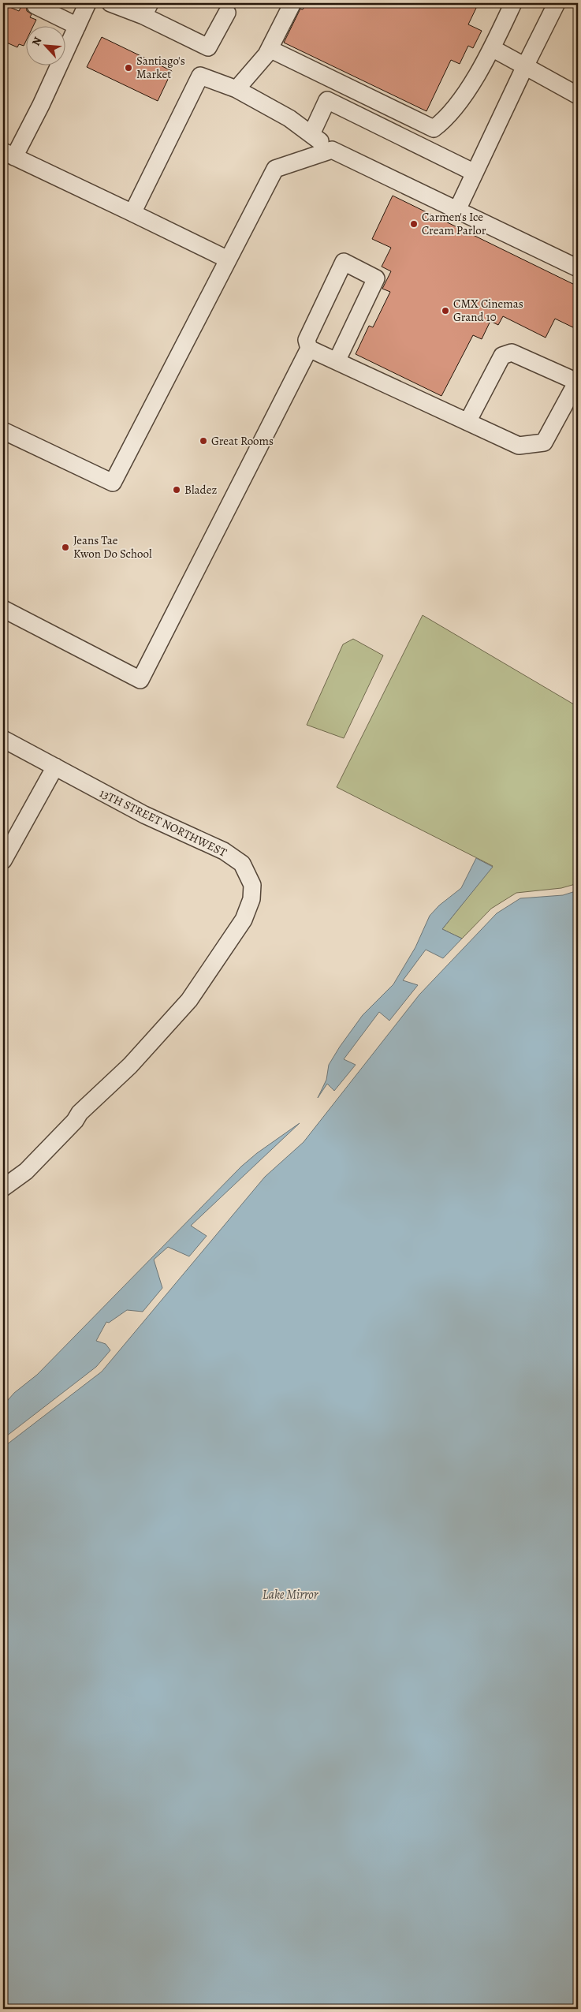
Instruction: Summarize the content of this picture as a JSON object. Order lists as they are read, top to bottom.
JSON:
{
  "streets": {
    "street": ["13TH STREET NORTHWEST"]
  },
  "water": ["Lake Mirror"],
  "places": [
    "Santiago's Market",
    "Carmen's Ice Cream Parlor",
    "CMX Cinemas Grand 10",
    "Great Rooms",
    "Bladez",
    "Jeans Tae Kwon Do School"
  ],
  "north": "top left"
}
